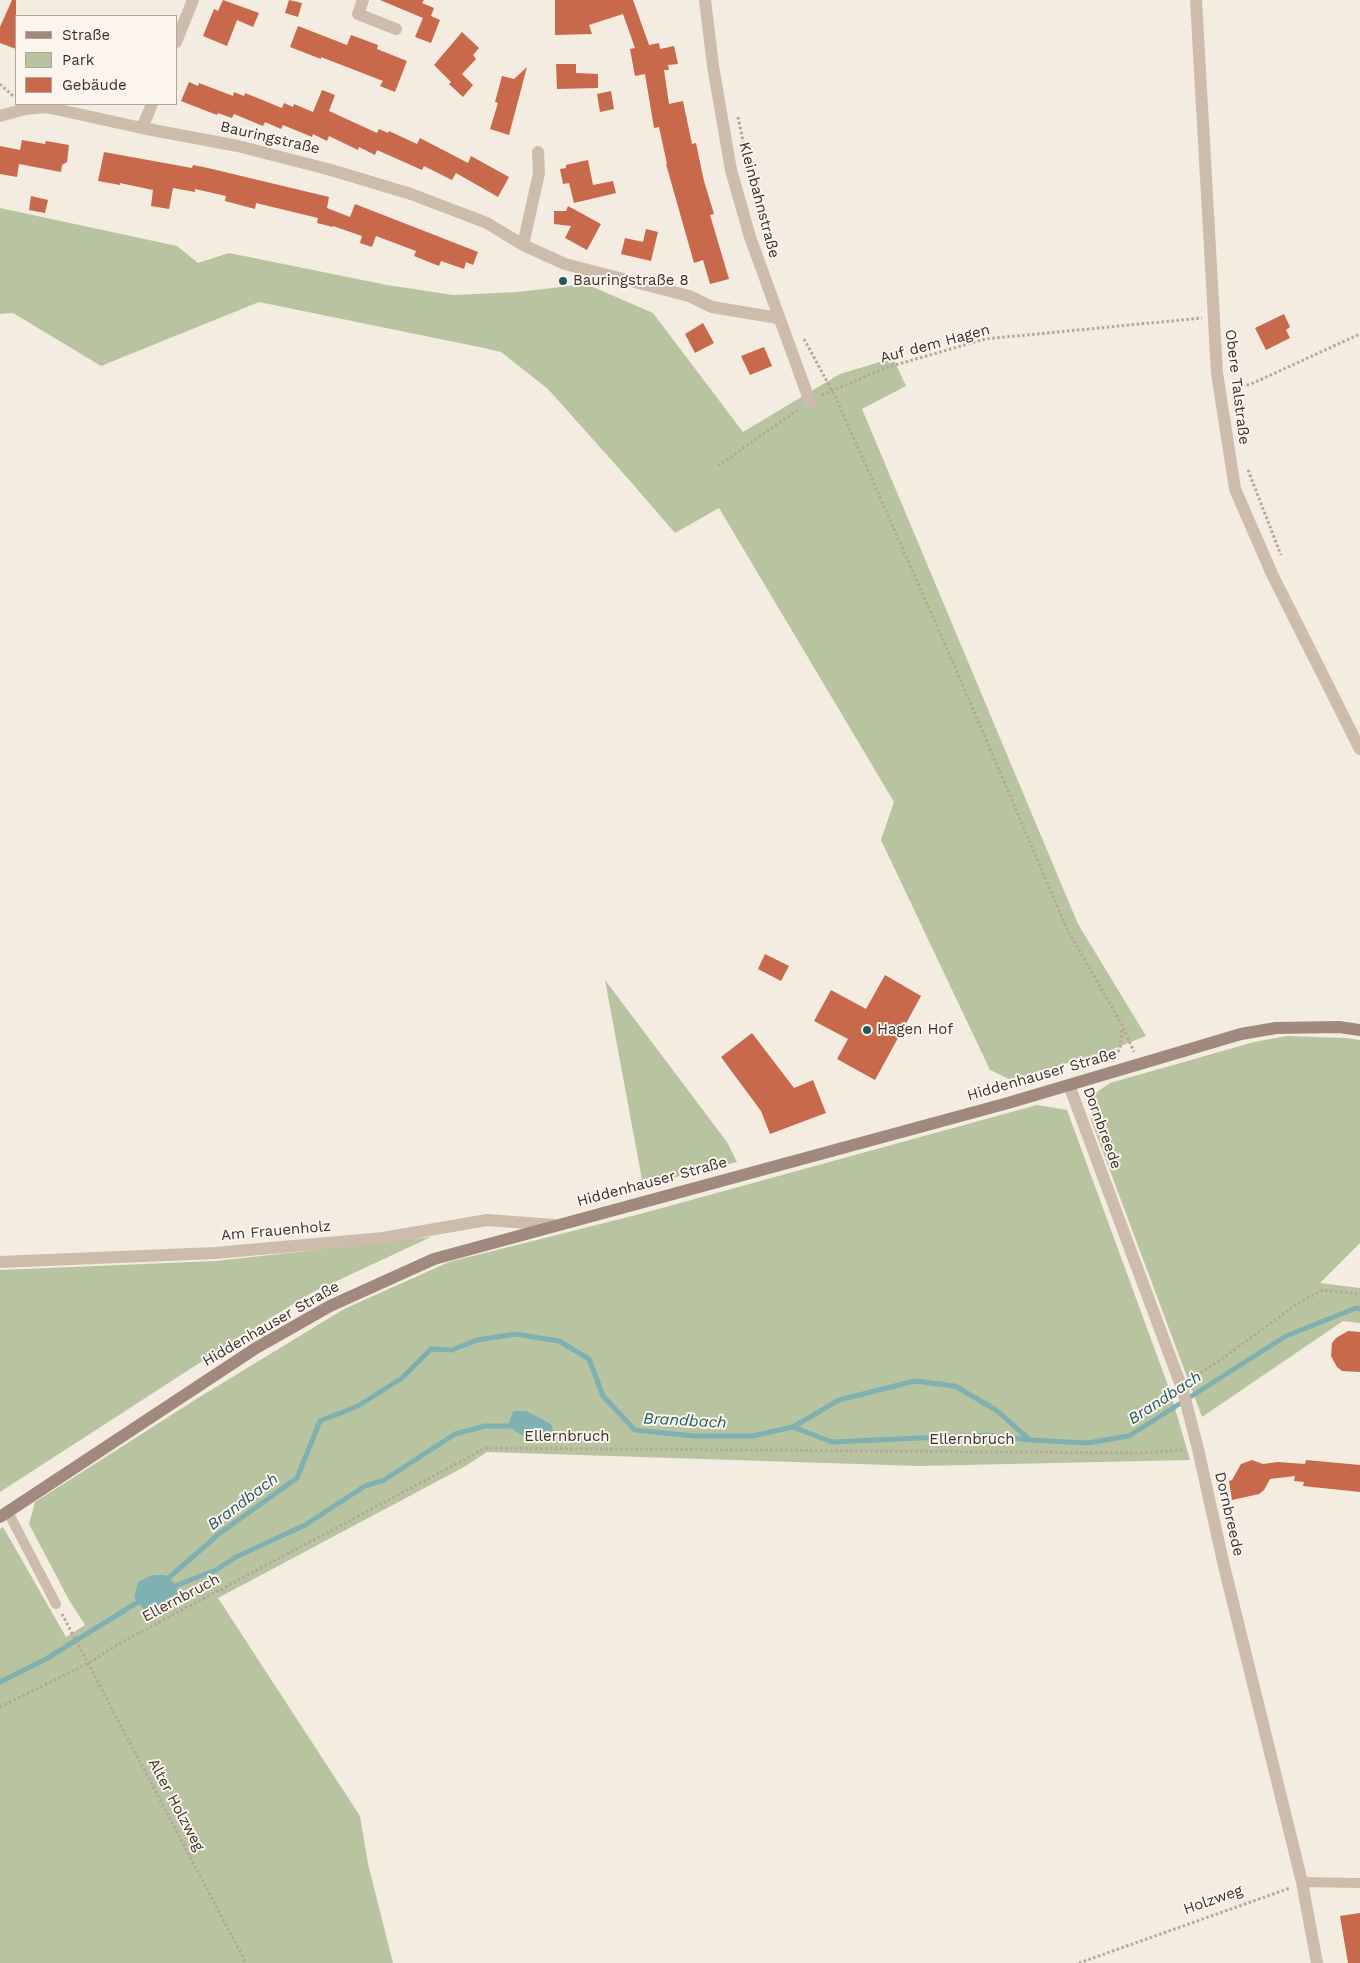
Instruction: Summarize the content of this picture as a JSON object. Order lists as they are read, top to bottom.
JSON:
{
  "streets": {
    "main road": ["Hiddenhauser Straße"],
    "street": [
      "Bauringstraße",
      "Kleinbahnstraße",
      "Obere Talstraße",
      "Dornbreede",
      "Am Frauenholz"
    ],
    "path": [
      "Auf dem Hagen",
      "Ellernbruch",
      "Alter Holzweg",
      "Holzweg"
    ]
  },
  "crossings": [
    ["Bauringstraße", "Kleinbahnstraße"],
    ["Kleinbahnstraße", "Auf dem Hagen"],
    ["Auf dem Hagen", "Obere Talstraße"],
    ["Hiddenhauser Straße", "Dornbreede"],
    ["Hiddenhauser Straße", "Am Frauenholz"],
    ["Dornbreede", "Ellernbruch"],
    ["Dornbreede", "Holzweg"],
    ["Ellernbruch", "Alter Holzweg"]
  ],
  "water": ["Brandbach"],
  "places": ["Bauringstraße 8", "Hagen Hof"],
  "legend": ["Straße", "Park", "Gebäude"]
}
